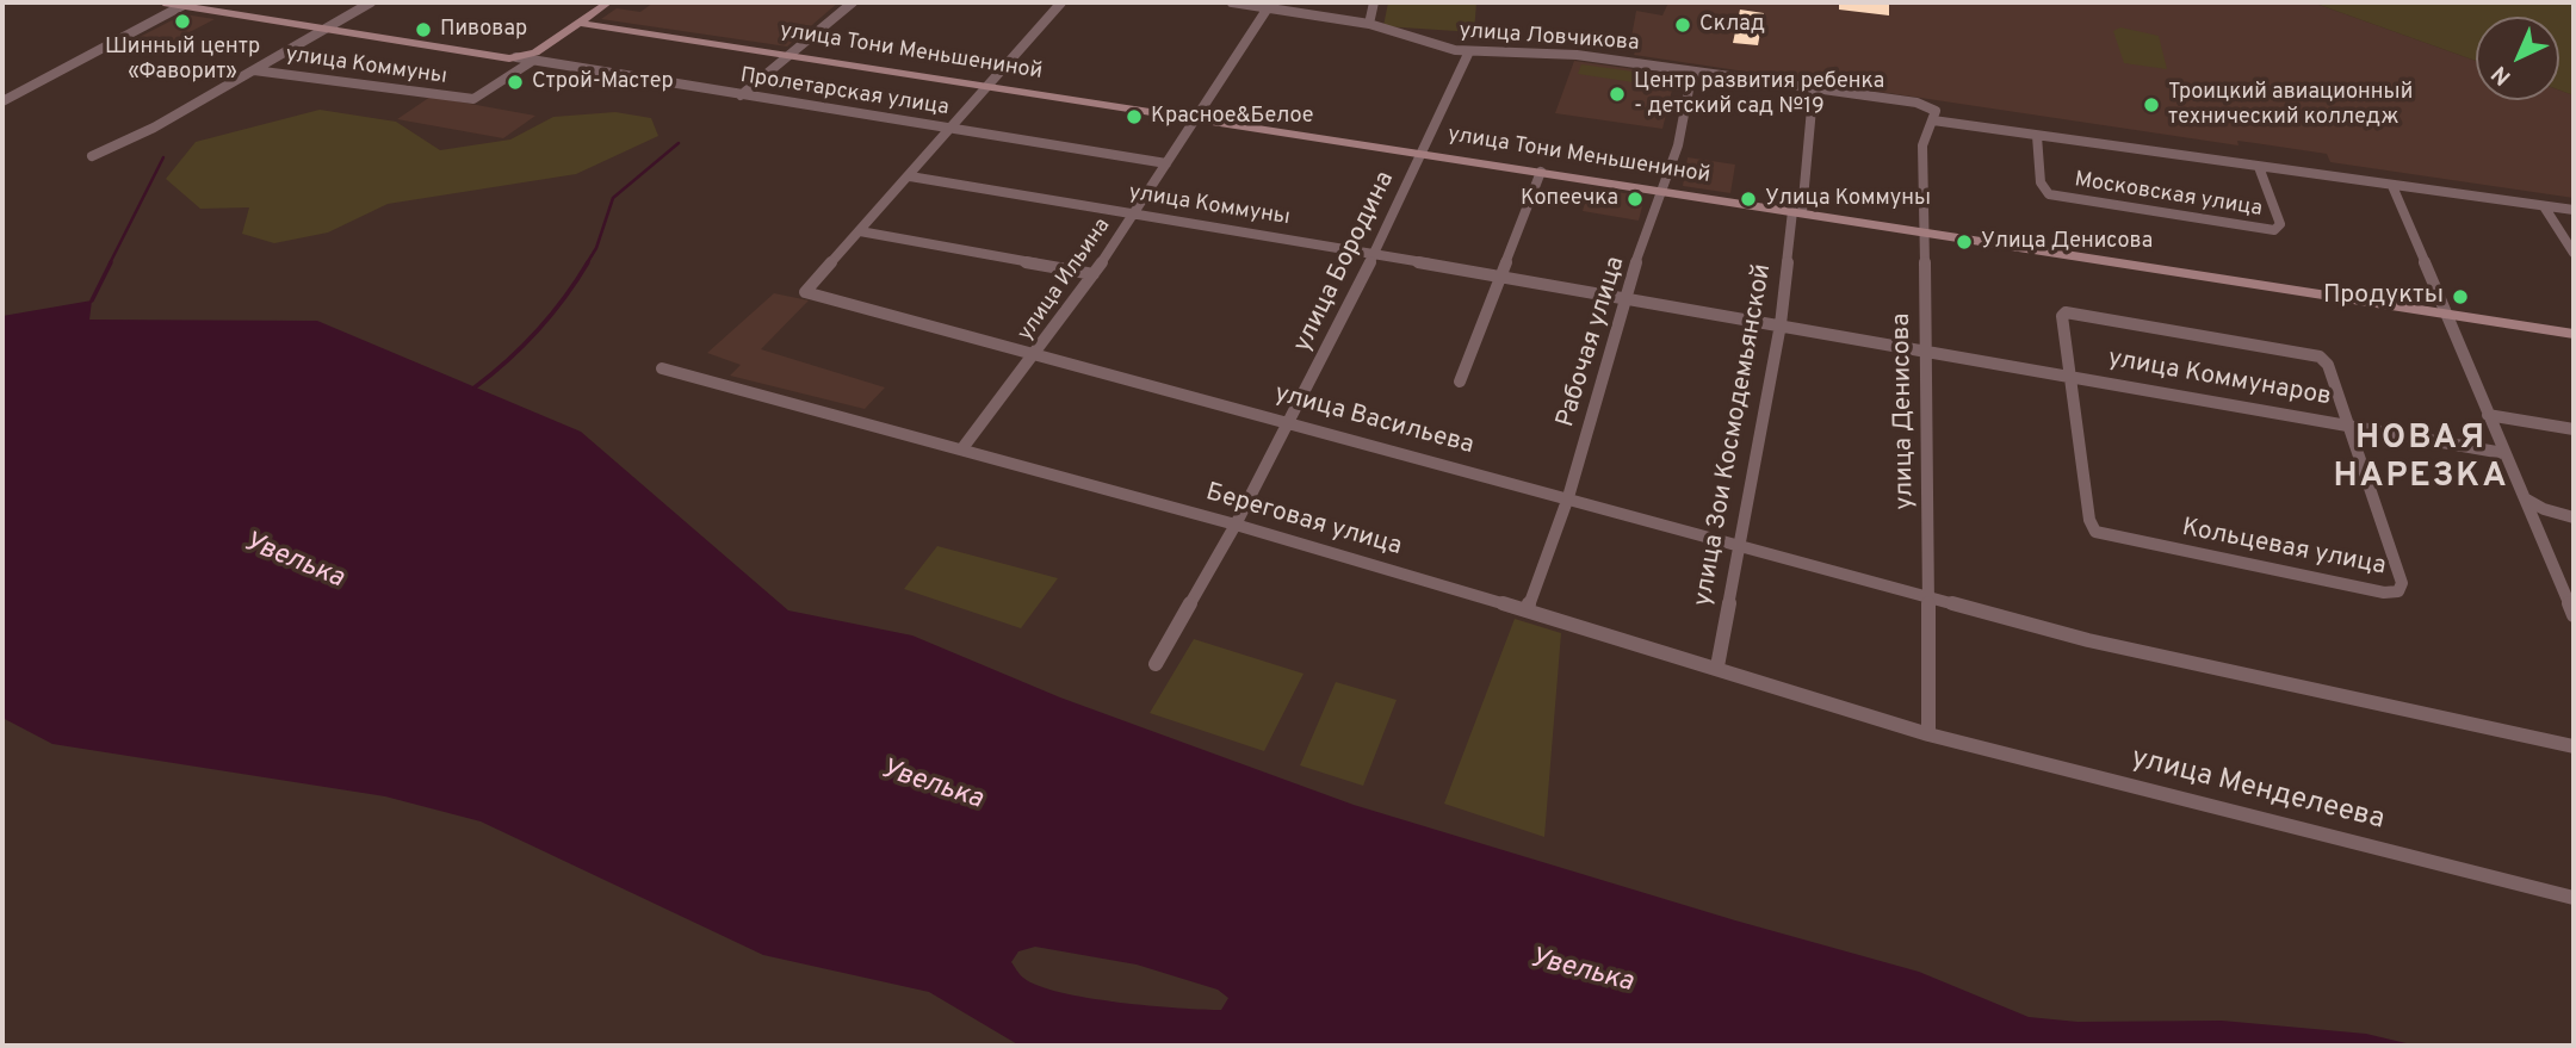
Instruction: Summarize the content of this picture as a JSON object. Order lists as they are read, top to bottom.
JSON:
{
  "streets": {
    "street": [
      "улица Ловчикова",
      "улица Тони Меньшениной",
      "улица Коммуны",
      "Пролетарская улица",
      "Московская улица",
      "улица Бородина",
      "улица Ильина",
      "Рабочая улица",
      "улица Коммунаров",
      "улица Денисова",
      "улица Васильева",
      "улица Зои Космодемьянской",
      "Береговая улица",
      "Кольцевая улица",
      "улица Менделеева"
    ]
  },
  "crossings": [
    ["улица Ловчикова", "Московская улица"],
    ["улица Ловчикова", "улица Бородина"],
    ["улица Ловчикова", "улица Ильина"],
    ["улица Ловчикова", "улица Денисова"],
    ["улица Тони Меньшениной", "улица Бородина"],
    ["улица Тони Меньшениной", "улица Ильина"],
    ["улица Тони Меньшениной", "Рабочая улица"],
    ["улица Тони Меньшениной", "улица Денисова"],
    ["улица Тони Меньшениной", "улица Зои Космодемьянской"],
    ["улица Коммуны", "Пролетарская улица"],
    ["улица Коммуны", "улица Бородина"],
    ["улица Коммуны", "улица Ильина"],
    ["улица Коммуны", "Рабочая улица"],
    ["улица Коммуны", "улица Коммунаров"],
    ["улица Коммуны", "улица Денисова"],
    ["улица Коммуны", "улица Зои Космодемьянской"],
    ["Пролетарская улица", "улица Ильина"],
    ["Московская улица", "улица Денисова"],
    ["улица Бородина", "улица Васильева"],
    ["улица Бородина", "Береговая улица"],
    ["улица Ильина", "улица Васильева"],
    ["улица Ильина", "Береговая улица"],
    ["Рабочая улица", "улица Васильева"],
    ["Рабочая улица", "Береговая улица"],
    ["улица Коммунаров", "улица Денисова"],
    ["улица Коммунаров", "Кольцевая улица"],
    ["улица Денисова", "улица Васильева"],
    ["улица Денисова", "Береговая улица"],
    ["улица Денисова", "улица Менделеева"],
    ["улица Васильева", "улица Зои Космодемьянской"],
    ["улица Зои Космодемьянской", "Береговая улица"],
    ["Береговая улица", "улица Менделеева"]
  ],
  "districts": ["НОВАЯ НАРЕЗКА"],
  "water": ["Увелька"],
  "places": [
    "Шинный центр «Фаворит»",
    "Склад",
    "Пивовар",
    "Строй-Мастер",
    "Центр развития ребенка - детский сад №19",
    "Троицкий авиационный технический колледж",
    "Красное&Белое",
    "Копеечка",
    "Улица Коммуны",
    "Улица Денисова",
    "Продукты"
  ],
  "north": "bottom left"
}
